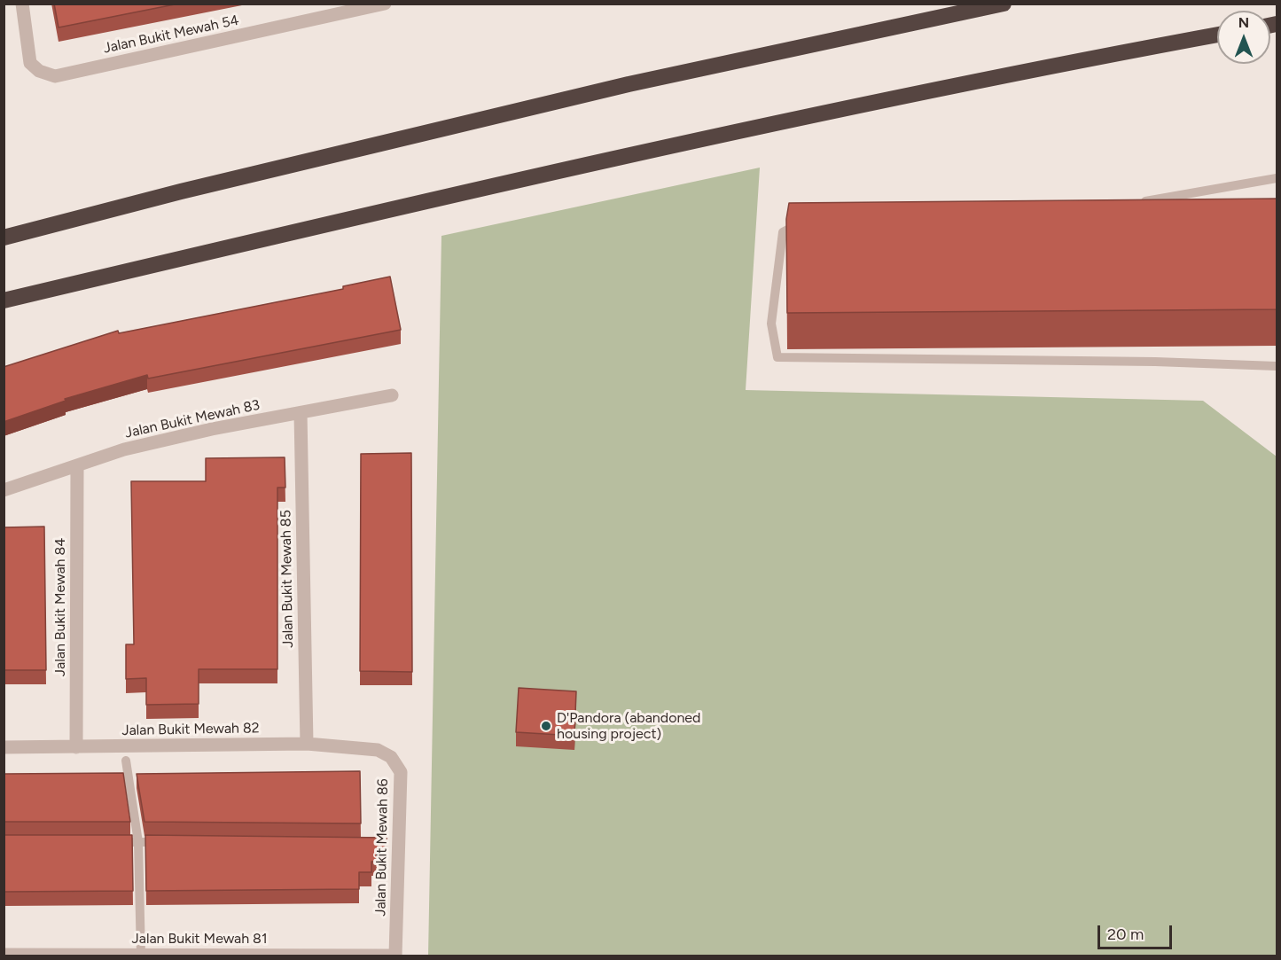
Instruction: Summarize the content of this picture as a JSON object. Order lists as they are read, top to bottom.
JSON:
{
  "streets": {
    "street": [
      "Jalan Bukit Mewah 54",
      "Jalan Bukit Mewah 83",
      "Jalan Bukit Mewah 85",
      "Jalan Bukit Mewah 84",
      "Jalan Bukit Mewah 82",
      "Jalan Bukit Mewah 86",
      "Jalan Bukit Mewah 81"
    ]
  },
  "crossings": [
    ["Jalan Bukit Mewah 83", "Jalan Bukit Mewah 85"],
    ["Jalan Bukit Mewah 83", "Jalan Bukit Mewah 84"],
    ["Jalan Bukit Mewah 85", "Jalan Bukit Mewah 82"],
    ["Jalan Bukit Mewah 84", "Jalan Bukit Mewah 82"],
    ["Jalan Bukit Mewah 82", "Jalan Bukit Mewah 86"],
    ["Jalan Bukit Mewah 86", "Jalan Bukit Mewah 81"]
  ],
  "places": ["D'Pandora (abandoned housing project)"],
  "scale_bar": "20 m",
  "north": "top"
}
